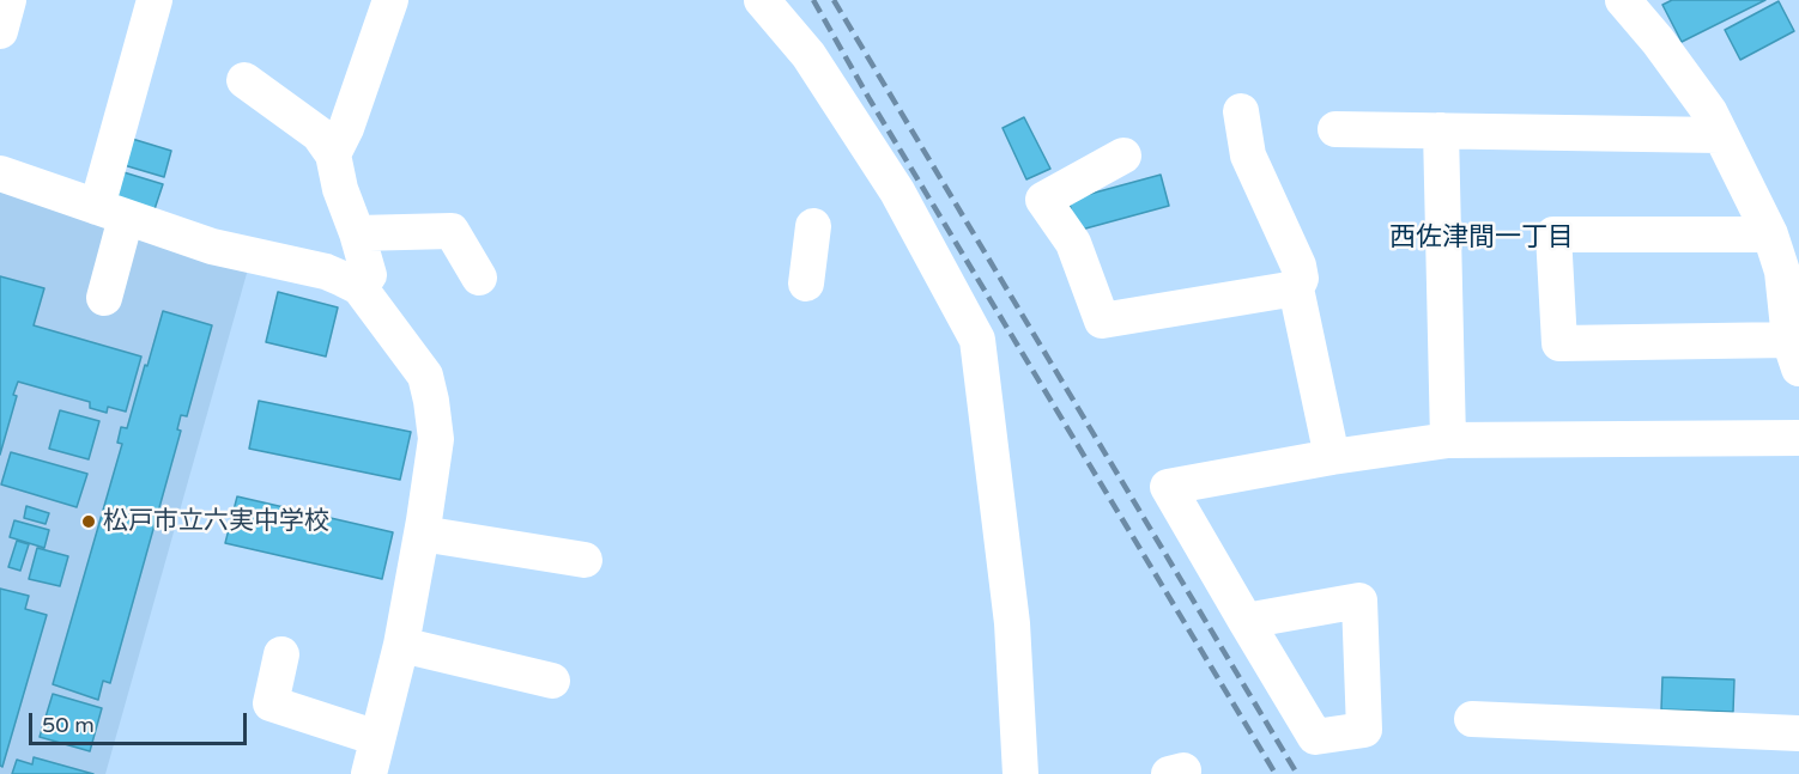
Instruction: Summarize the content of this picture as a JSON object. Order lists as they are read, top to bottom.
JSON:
{
  "districts": ["西佐津間一丁目"],
  "places": ["松戸市立六実中学校"],
  "scale_bar": "50 m"
}
